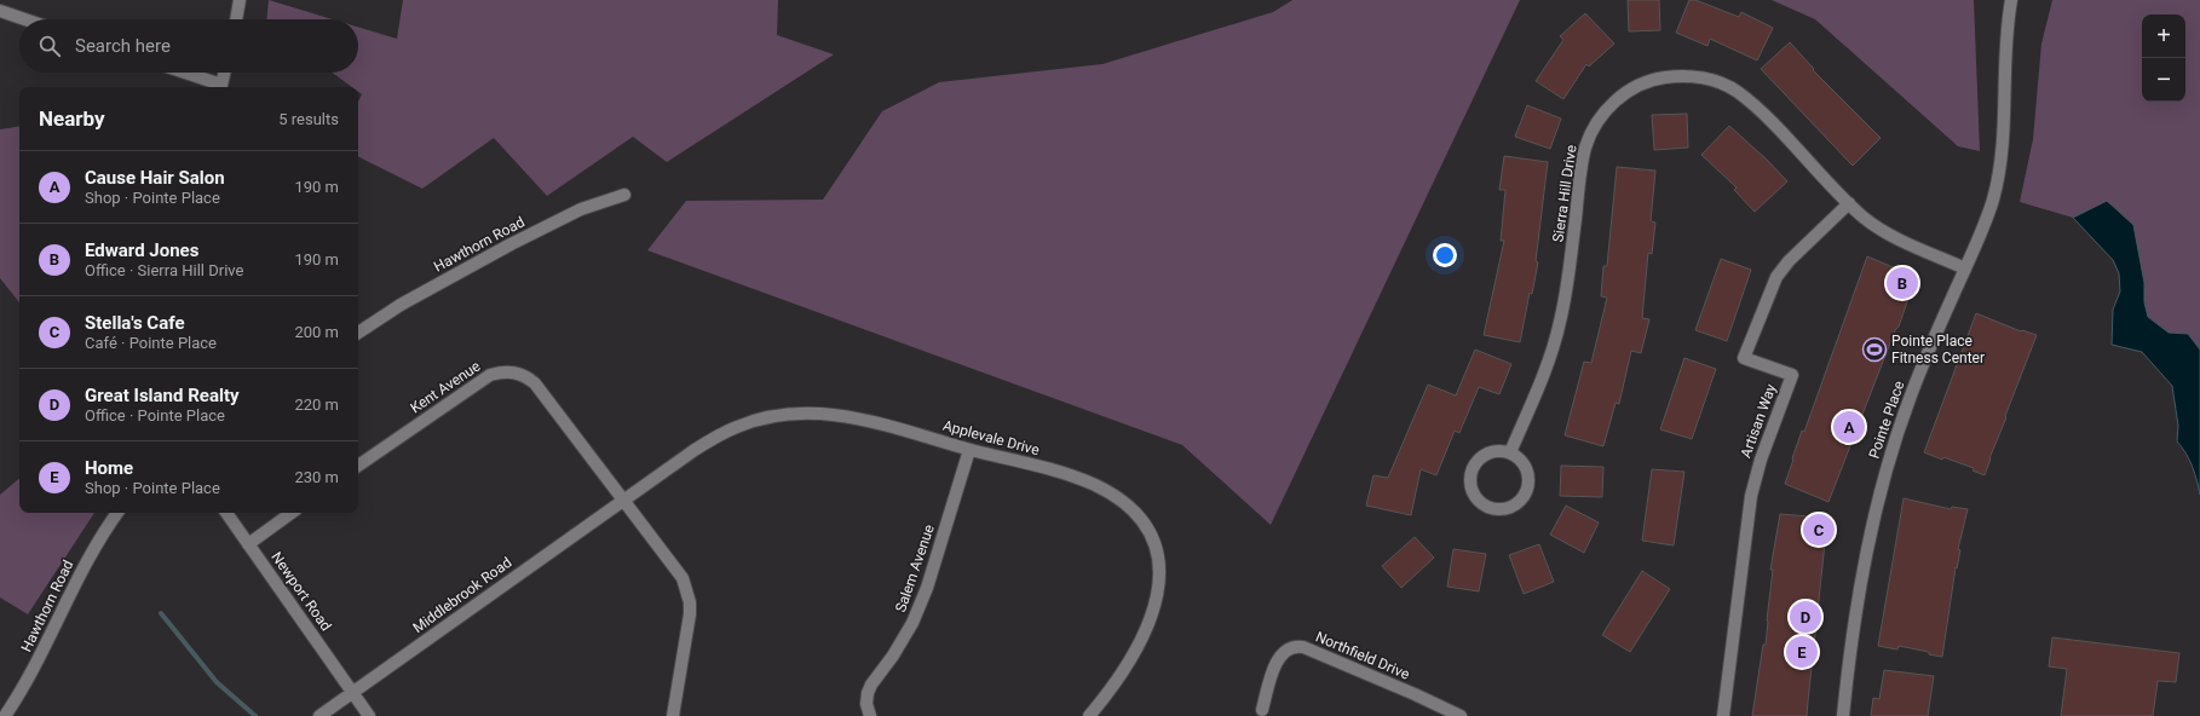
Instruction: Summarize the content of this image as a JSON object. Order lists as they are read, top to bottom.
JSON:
{
  "streets": {
    "street": [
      "Sierra Hill Drive",
      "Hawthorn Road",
      "Kent Avenue",
      "Pointe Place",
      "Artisan Way",
      "Applevale Drive",
      "Salem Avenue",
      "Newport Road",
      "Middlebrook Road",
      "Northfield Drive"
    ]
  },
  "crossings": [
    ["Sierra Hill Drive", "Pointe Place"],
    ["Sierra Hill Drive", "Artisan Way"],
    ["Kent Avenue", "Applevale Drive"],
    ["Kent Avenue", "Middlebrook Road"],
    ["Applevale Drive", "Salem Avenue"],
    ["Applevale Drive", "Middlebrook Road"],
    ["Newport Road", "Middlebrook Road"]
  ],
  "places": {
    "sports": ["Pointe Place Fitness Center"]
  },
  "page": {
    "map_buttons": ["+", "−"],
    "search": "Search here",
    "heading": ["Nearby", "5 results"],
    "list": [
      {
        "mark": "A",
        "name": "Cause Hair Salon",
        "note": "Shop · Pointe Place",
        "value": "190 m"
      },
      {
        "mark": "B",
        "name": "Edward Jones",
        "note": "Office · Sierra Hill Drive",
        "value": "190 m"
      },
      {
        "mark": "C",
        "name": "Stella's Cafe",
        "note": "Café · Pointe Place",
        "value": "200 m"
      },
      {
        "mark": "D",
        "name": "Great Island Realty",
        "note": "Office · Pointe Place",
        "value": "220 m"
      },
      {
        "mark": "E",
        "name": "Home",
        "note": "Shop · Pointe Place",
        "value": "230 m"
      }
    ],
    "pins": [
      "B",
      "A",
      "C",
      "D",
      "E"
    ]
  }
}
